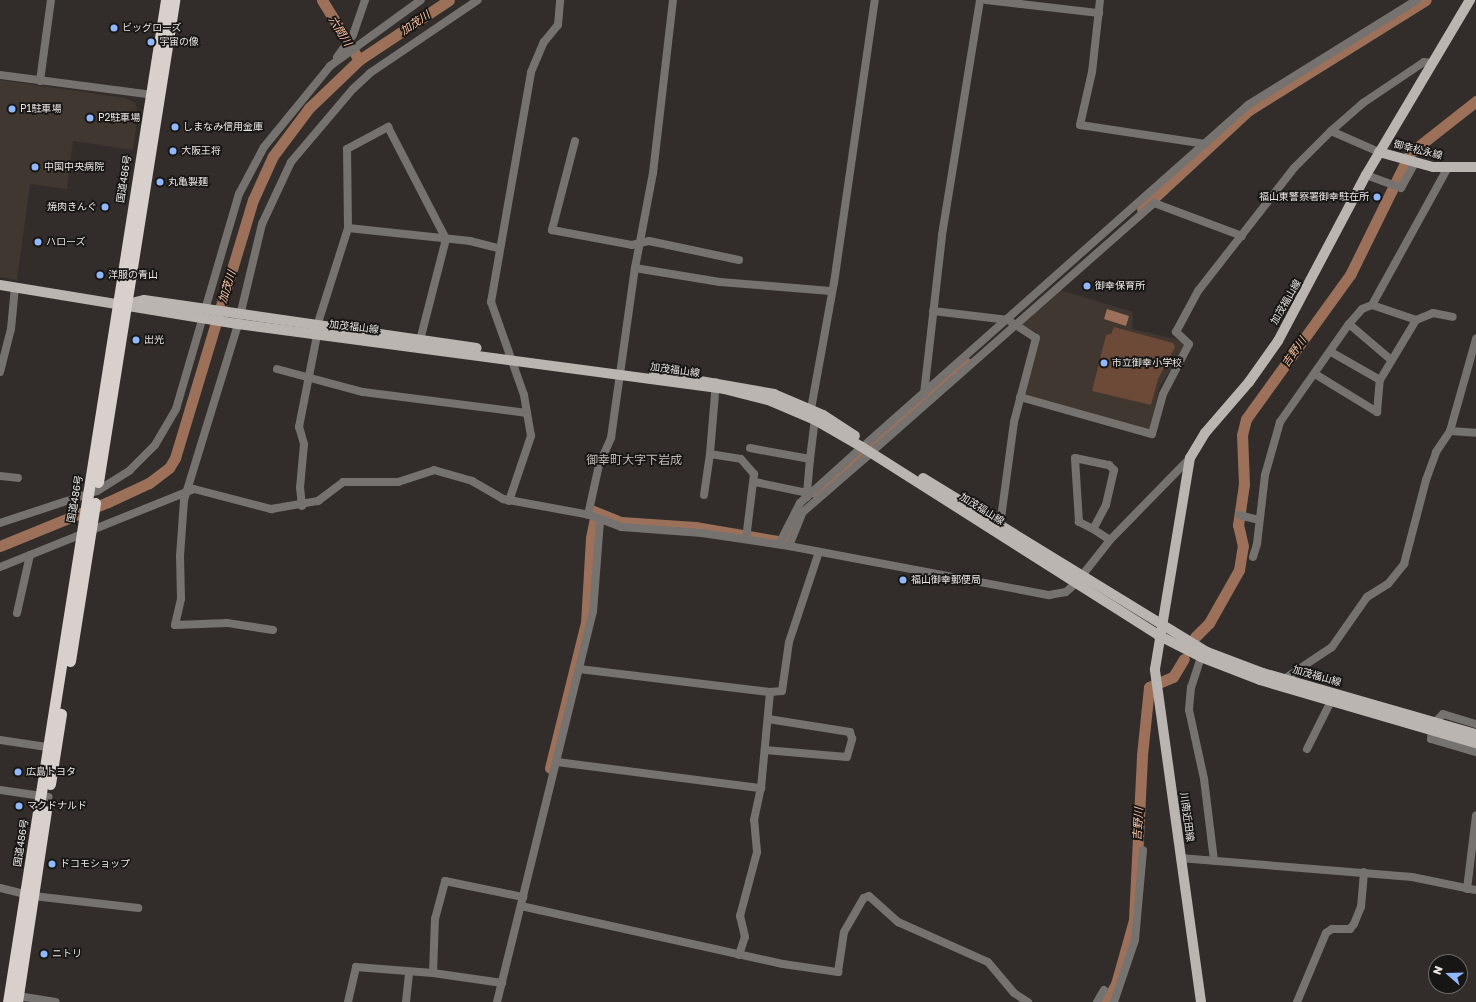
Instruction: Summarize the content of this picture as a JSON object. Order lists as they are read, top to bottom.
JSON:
{
  "streets": {
    "highway": ["国道486号"],
    "main road": ["御幸松永線", "加茂福山線", "川南近田線"]
  },
  "crossings": [
    ["御幸松永線", "加茂福山線"],
    ["国道486号", "加茂福山線"],
    ["加茂福山線", "川南近田線"]
  ],
  "districts": ["御幸町大字下岩成"],
  "water": ["加茂川", "六間川", "吉野川"],
  "places": [
    "ビッグローズ",
    "宇宙の像",
    "P1駐車場",
    "P2駐車場",
    "しまなみ信用金庫",
    "大阪王将",
    "中国中央病院",
    "丸亀製麺",
    "福山東警察署御幸駐在所",
    "焼肉きんぐ",
    "ハローズ",
    "洋服の青山",
    "御幸保育所",
    "出光",
    "市立御幸小学校",
    "福山御幸郵便局",
    "広島トヨタ",
    "マクドナルド",
    "ドコモショップ",
    "ニトリ"
  ],
  "north": "left"
}
